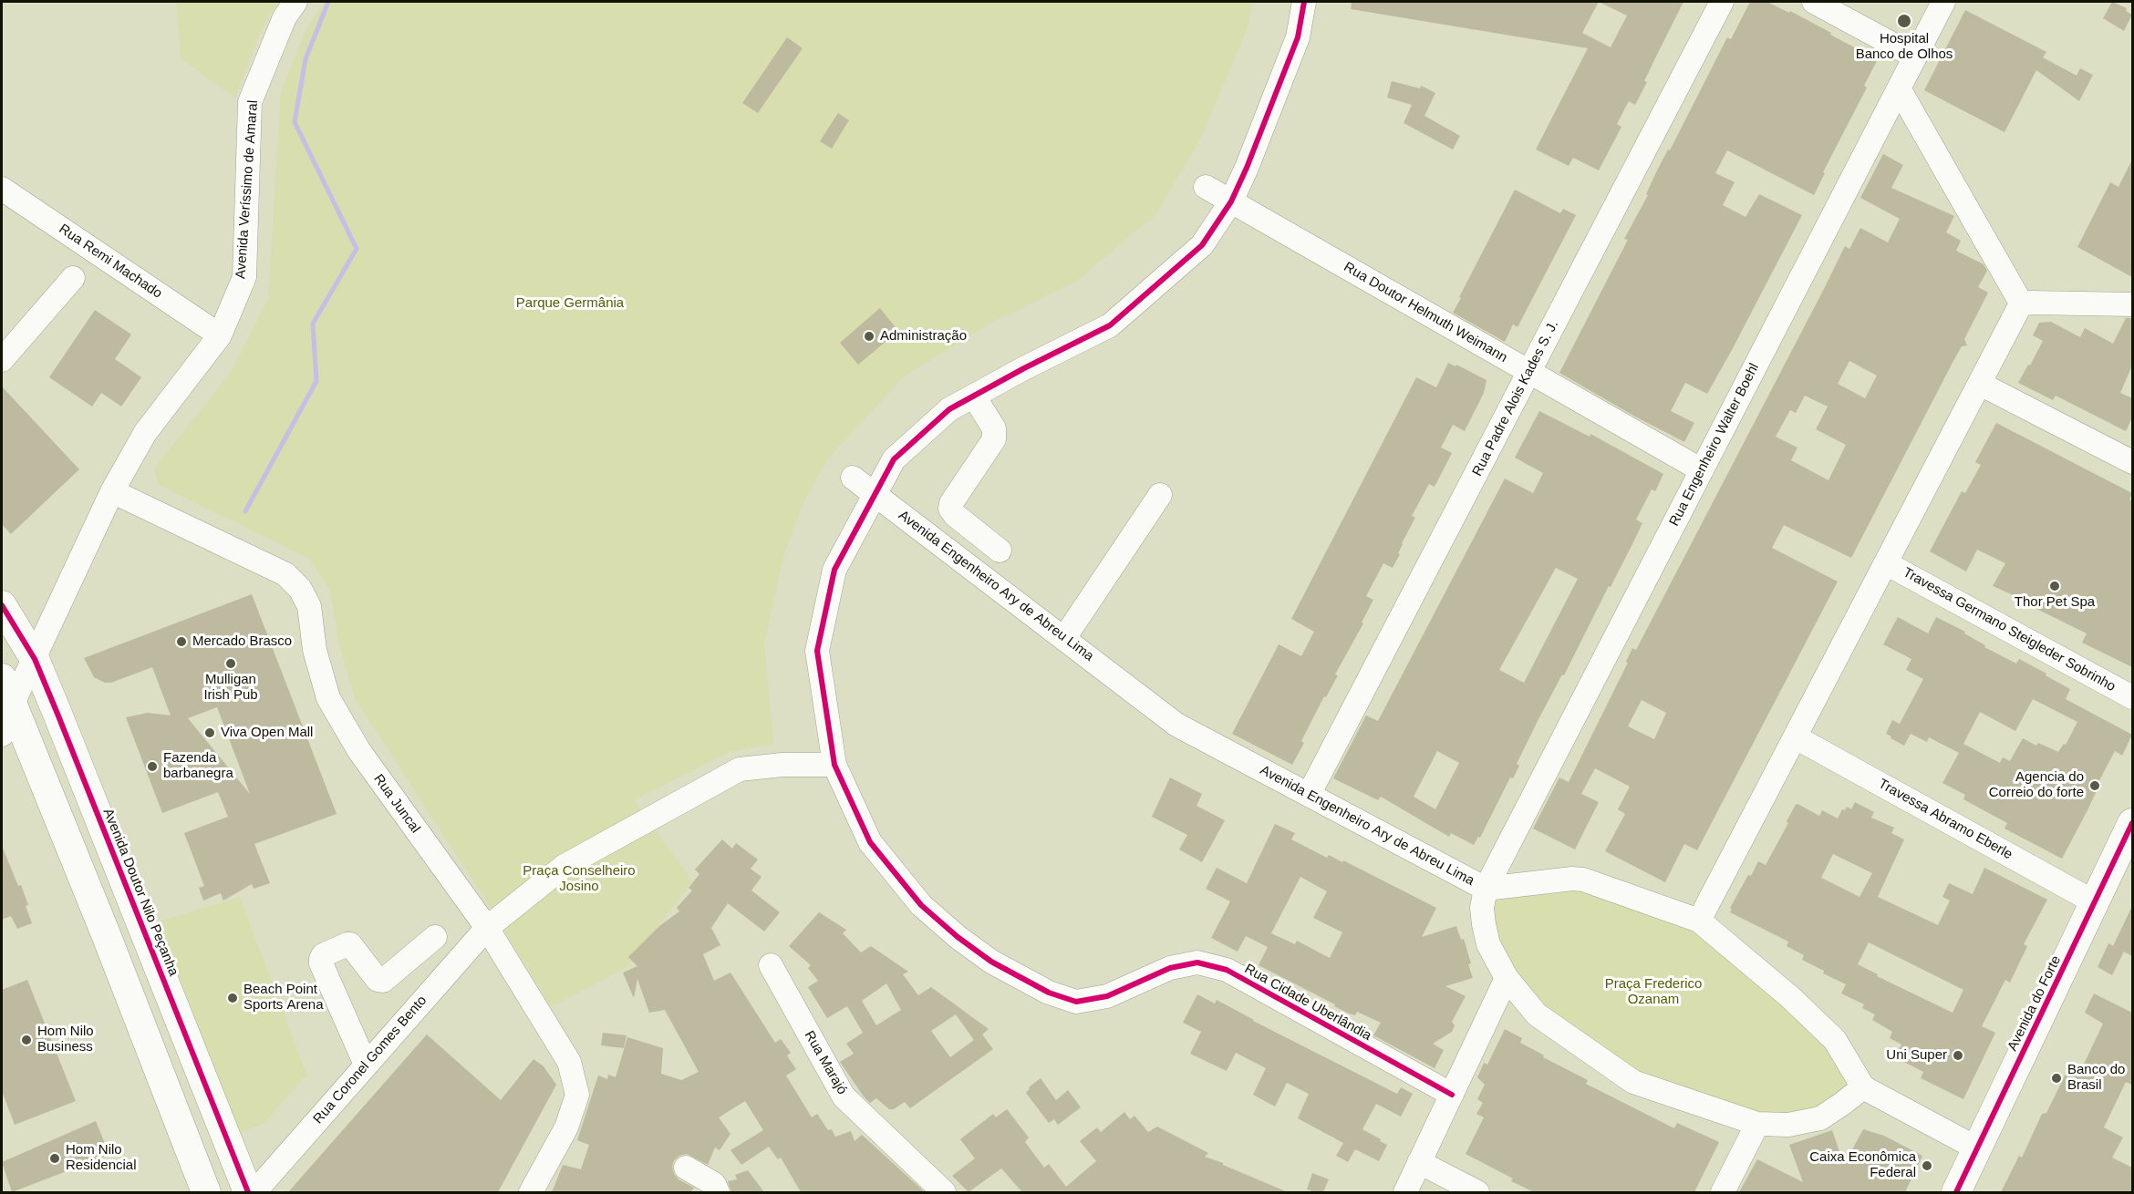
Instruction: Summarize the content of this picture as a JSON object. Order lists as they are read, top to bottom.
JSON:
{
  "streets": {
    "main road": ["Avenida Doutor Nilo Peçanha", "Avenida do Forte"],
    "street": [
      "Avenida Veríssimo de Amaral",
      "Rua Remi Machado",
      "Rua Doutor Helmuth Weimann",
      "Rua Padre Alois Kades S. J.",
      "Rua Engenheiro Walter Boehl",
      "Avenida Engenheiro Ary de Abreu Lima",
      "Travessa Germano Steigleder Sobrinho",
      "Rua Juncal",
      "Travessa Abramo Eberle",
      "Rua Cidade Uberlândia",
      "Rua Coronel Gomes Bento",
      "Rua Marajó"
    ]
  },
  "crossings": [
    ["Avenida Veríssimo de Amaral", "Rua Remi Machado"],
    ["Avenida Veríssimo de Amaral", "Rua Juncal"],
    ["Avenida Veríssimo de Amaral", "Avenida Doutor Nilo Peçanha"],
    ["Rua Doutor Helmuth Weimann", "Rua Padre Alois Kades S. J."],
    ["Rua Doutor Helmuth Weimann", "Rua Engenheiro Walter Boehl"],
    ["Rua Doutor Helmuth Weimann", "Rua Cidade Uberlândia"],
    ["Rua Padre Alois Kades S. J.", "Avenida Engenheiro Ary de Abreu Lima"],
    ["Rua Engenheiro Walter Boehl", "Avenida Engenheiro Ary de Abreu Lima"],
    ["Avenida Engenheiro Ary de Abreu Lima", "Rua Cidade Uberlândia"],
    ["Rua Juncal", "Rua Coronel Gomes Bento"],
    ["Travessa Abramo Eberle", "Avenida do Forte"],
    ["Rua Cidade Uberlândia", "Rua Coronel Gomes Bento"]
  ],
  "parks": ["Parque Germânia", "Praça Conselheiro Josino", "Praça Frederico Ozanam"],
  "places": [
    "Hospital Banco de Olhos",
    "Administração",
    "Thor Pet Spa",
    "Mercado Brasco",
    "Mulligan Irish Pub",
    "Viva Open Mall",
    "Fazenda barbanegra",
    "Agencia do Correio do forte",
    "Beach Point Sports Arena",
    "Hom Nilo Business",
    "Uni Super",
    "Banco do Brasil",
    "Hom Nilo Residencial",
    "Caixa Econômica Federal"
  ]
}
